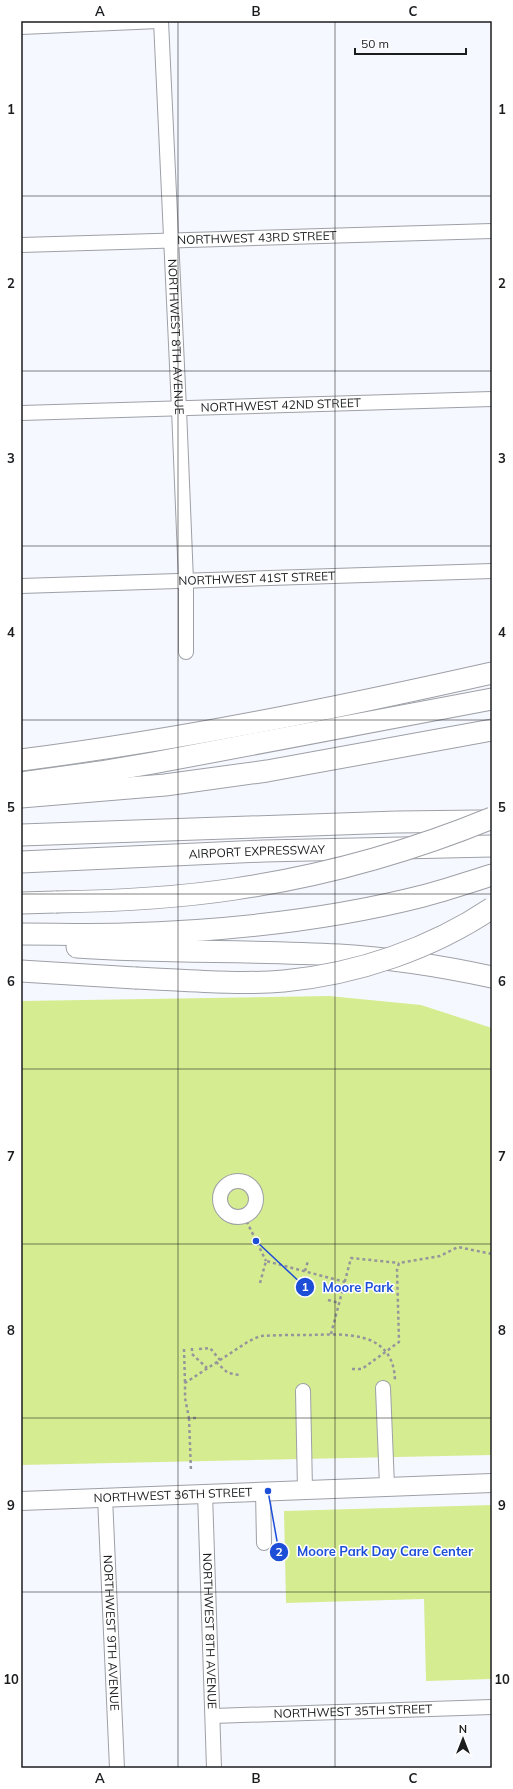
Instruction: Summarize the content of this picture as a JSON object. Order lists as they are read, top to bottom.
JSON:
{
  "streets": {
    "highway": ["AIRPORT EXPRESSWAY"],
    "main road": ["NORTHWEST 36TH STREET"],
    "street": [
      "NORTHWEST 43RD STREET",
      "NORTHWEST 8TH AVENUE",
      "NORTHWEST 42ND STREET",
      "NORTHWEST 41ST STREET",
      "NORTHWEST 9TH AVENUE",
      "NORTHWEST 35TH STREET"
    ]
  },
  "crossings": [
    ["NORTHWEST 43RD STREET", "NORTHWEST 8TH AVENUE"],
    ["NORTHWEST 8TH AVENUE", "NORTHWEST 42ND STREET"],
    ["NORTHWEST 8TH AVENUE", "NORTHWEST 41ST STREET"],
    ["NORTHWEST 8TH AVENUE", "NORTHWEST 36TH STREET"],
    ["NORTHWEST 8TH AVENUE", "NORTHWEST 35TH STREET"],
    ["NORTHWEST 36TH STREET", "NORTHWEST 9TH AVENUE"]
  ],
  "places": ["Moore Park", "Moore Park Day Care Center"],
  "scale_bar": "50 m",
  "north": "top",
  "grid": {
    "columns": ["A", "B", "C"],
    "rows": [
      "1",
      "2",
      "3",
      "4",
      "5",
      "6",
      "7",
      "8",
      "9",
      "10"
    ]
  }
}
